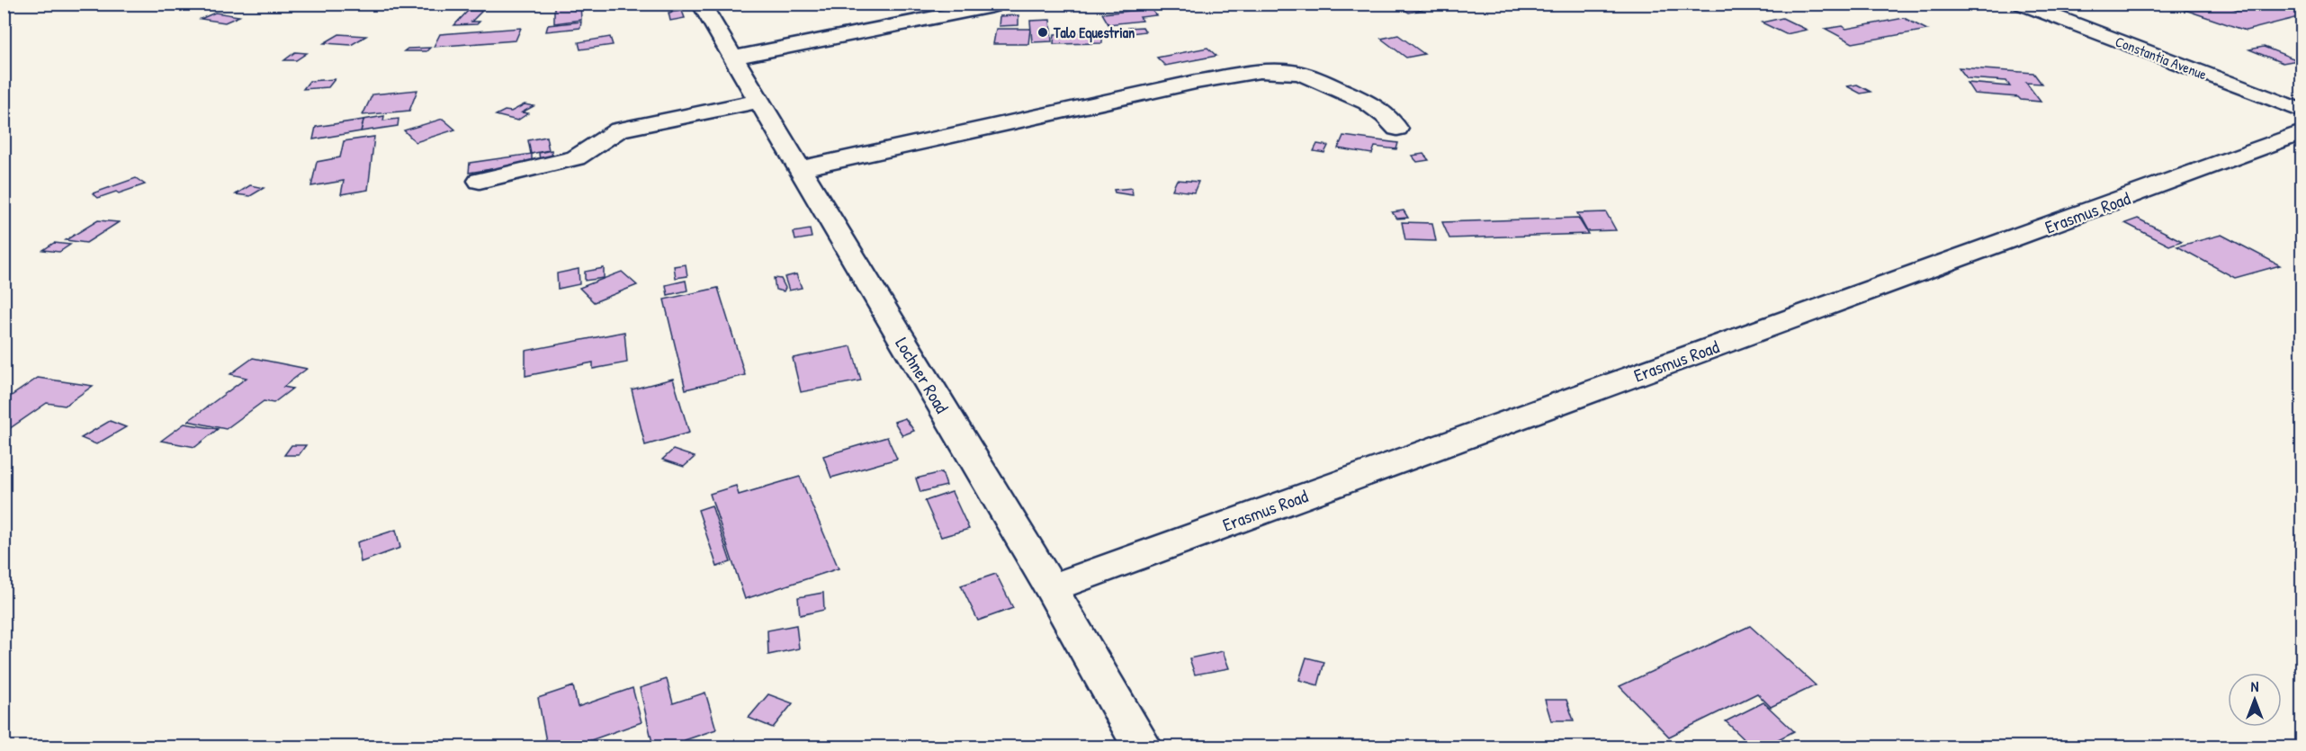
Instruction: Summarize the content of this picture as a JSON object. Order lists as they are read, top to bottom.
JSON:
{
  "streets": {
    "street": ["Constantia Avenue", "Erasmus Road", "Lochner Road"]
  },
  "crossings": [
    ["Erasmus Road", "Lochner Road"]
  ],
  "places": ["Talo Equestrian"],
  "north": "top"
}
